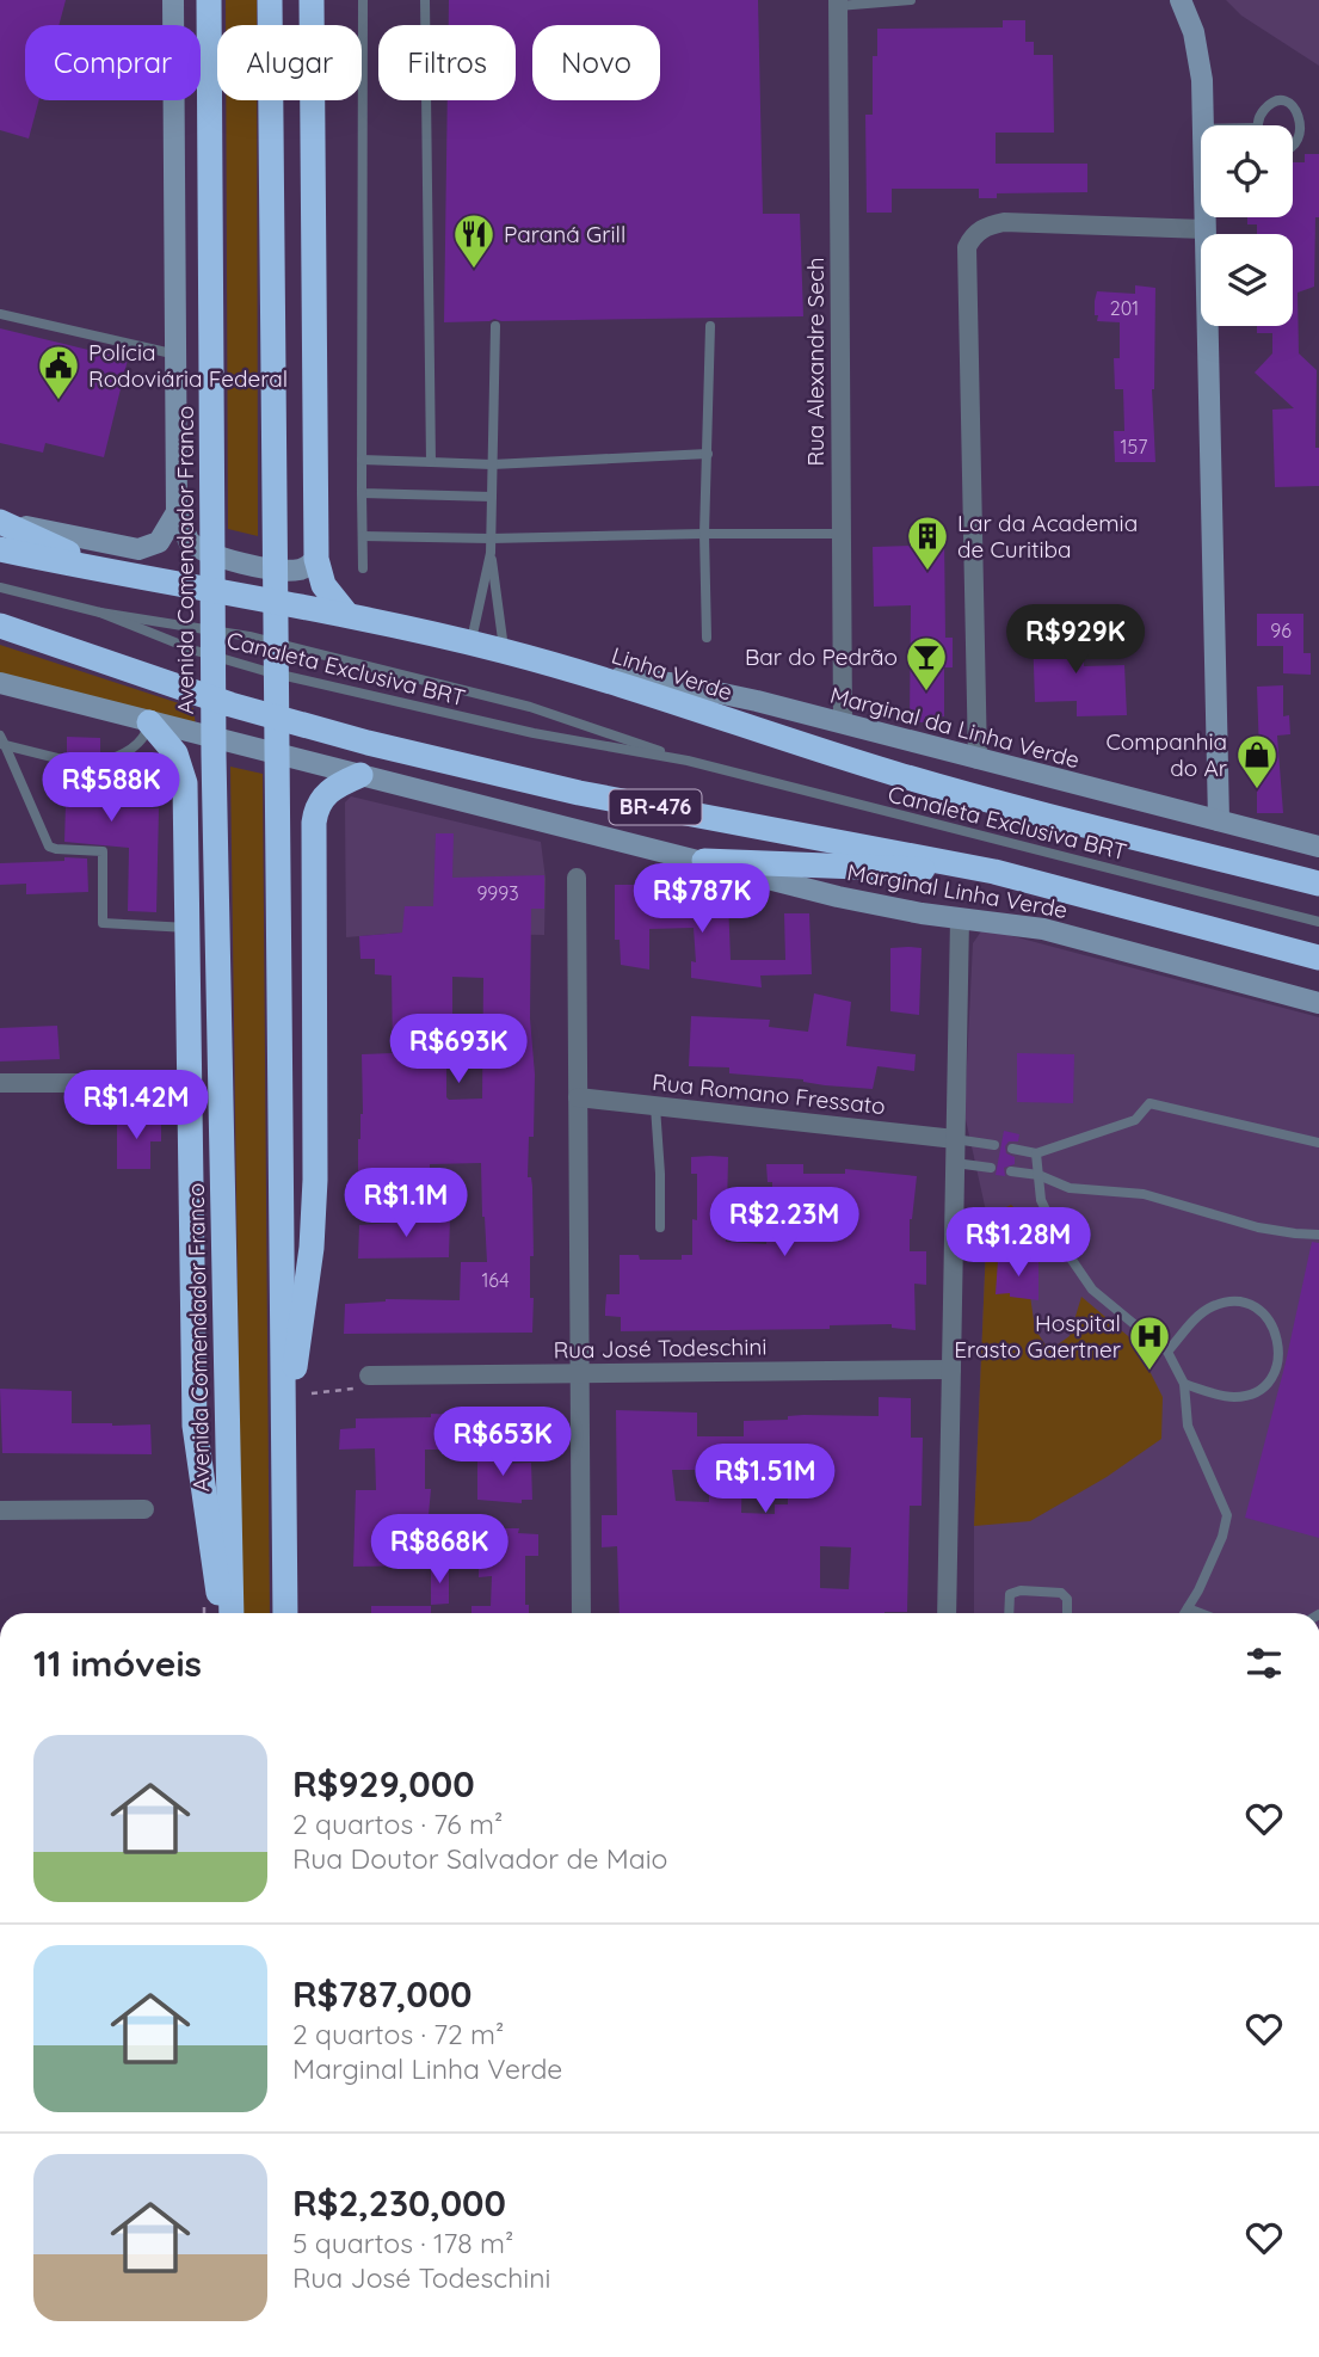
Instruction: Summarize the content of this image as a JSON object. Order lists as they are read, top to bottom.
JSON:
{
  "streets": {
    "highway": ["Avenida Comendador Franco", "Linha Verde", "BR-476"],
    "main road": ["Marginal da Linha Verde", "Marginal Linha Verde"],
    "street": ["Rua Alexandre Sech", "Rua Romano Fressato", "Rua José Todeschini"],
    "lane": ["Canaleta Exclusiva BRT"]
  },
  "crossings": [
    ["Rua Alexandre Sech", "Marginal da Linha Verde"],
    ["Linha Verde", "Marginal da Linha Verde"]
  ],
  "places": {
    "restaurant": ["Paraná Grill"],
    "public building": ["Polícia Rodoviária Federal"],
    "building": ["Lar da Academia de Curitiba"],
    "bar": ["Bar do Pedrão"],
    "shop": ["Companhia do Ar"],
    "hospital": ["Hospital Erasto Gaertner"]
  },
  "house_numbers": [
    "201",
    "157",
    "96",
    "9993",
    "164"
  ],
  "page": {
    "chip": [
      "Comprar",
      "Alugar",
      "Filtros",
      "Novo"
    ],
    "price": [
      "R$929K",
      "R$588K",
      "R$787K",
      "R$693K",
      "R$1.42M",
      "R$1.1M",
      "R$2.23M",
      "R$1.28M",
      "R$653K",
      "R$1.51M",
      "R$868K"
    ],
    "heading": "11 imóveis",
    "list": [
      {
        "name": "R$929,000",
        "note": "2 quartos · 76 m² · Rua Doutor Salvador de Maio"
      },
      {
        "name": "R$787,000",
        "note": "2 quartos · 72 m² · Marginal Linha Verde"
      },
      {
        "name": "R$2,230,000",
        "note": "5 quartos · 178 m² · Rua José Todeschini"
      }
    ]
  }
}
